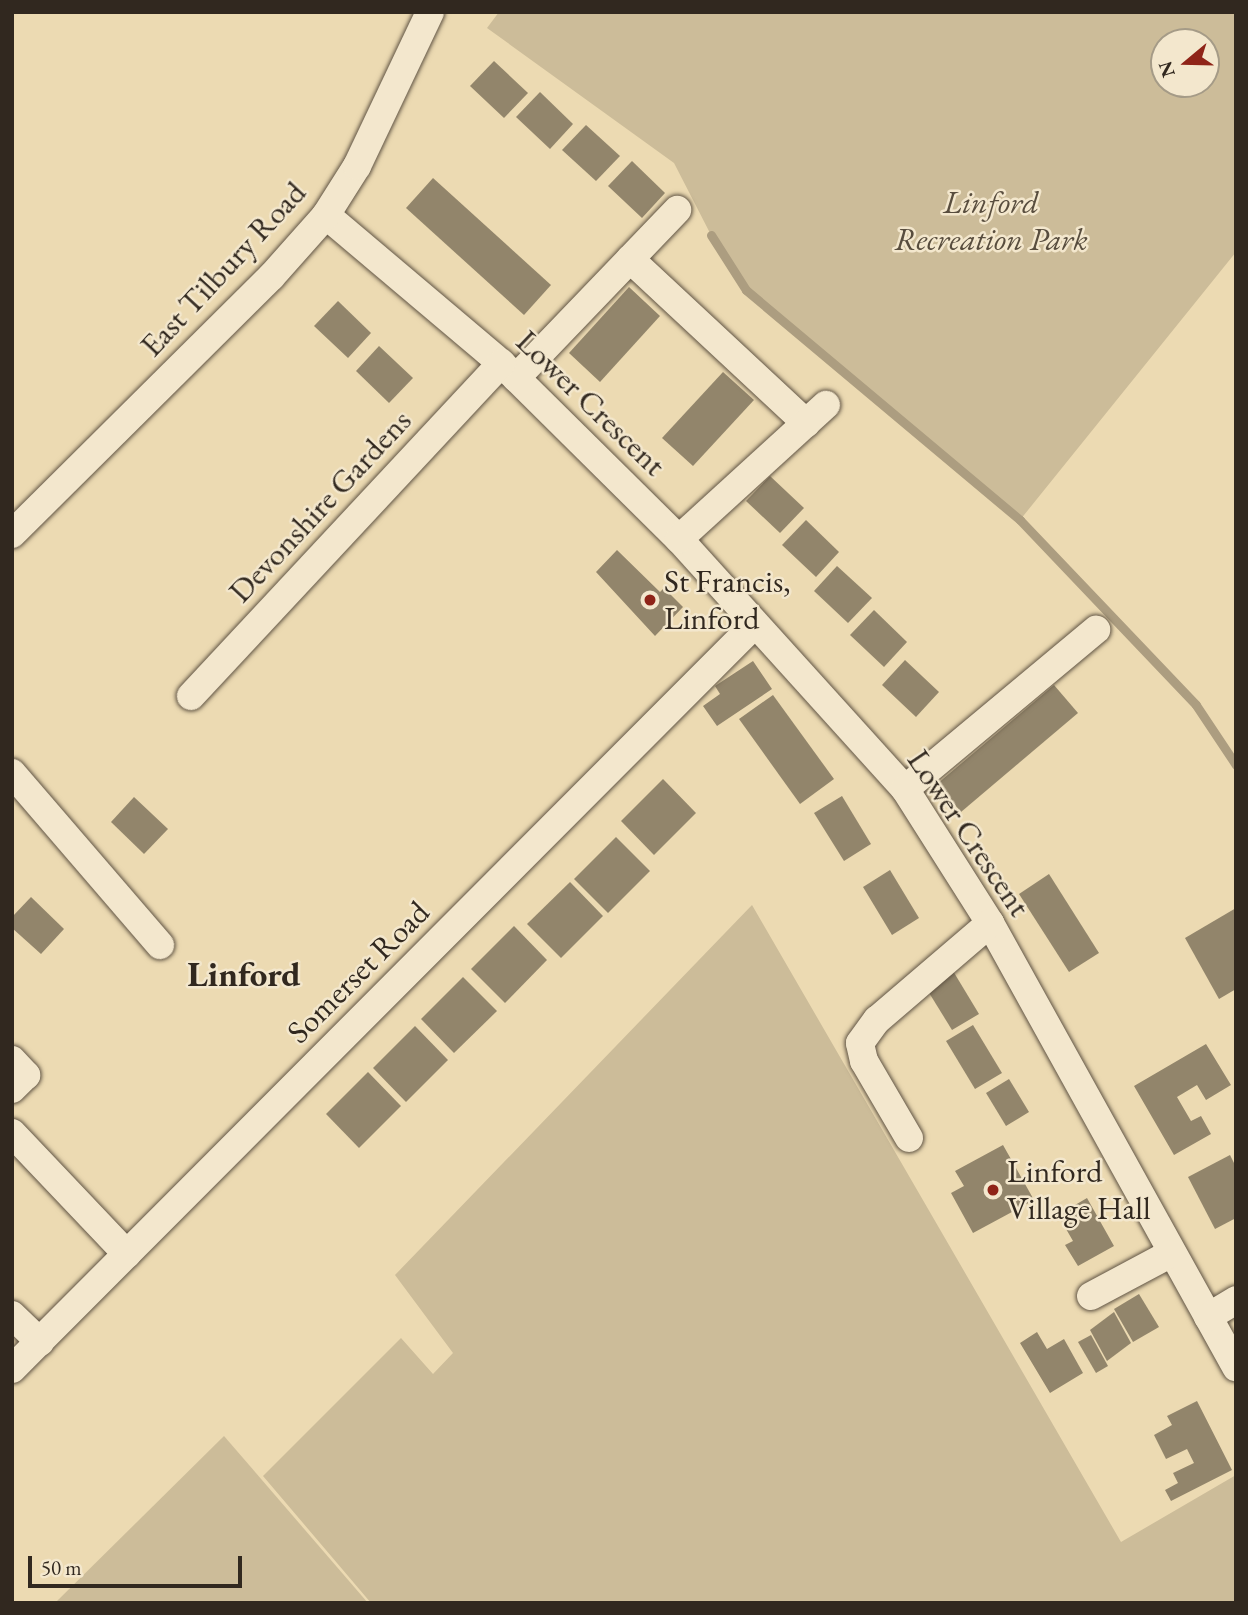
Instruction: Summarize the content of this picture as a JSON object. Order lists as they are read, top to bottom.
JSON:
{
  "streets": {
    "street": [
      "East Tilbury Road",
      "Lower Crescent",
      "Devonshire Gardens",
      "Somerset Road"
    ]
  },
  "crossings": [
    ["East Tilbury Road", "Lower Crescent"],
    ["Lower Crescent", "Devonshire Gardens"],
    ["Lower Crescent", "Somerset Road"]
  ],
  "districts": ["Linford"],
  "parks": ["Linford Recreation Park"],
  "places": ["St Francis, Linford", "Linford Village Hall"],
  "scale_bar": "50 m",
  "north": "left"
}
